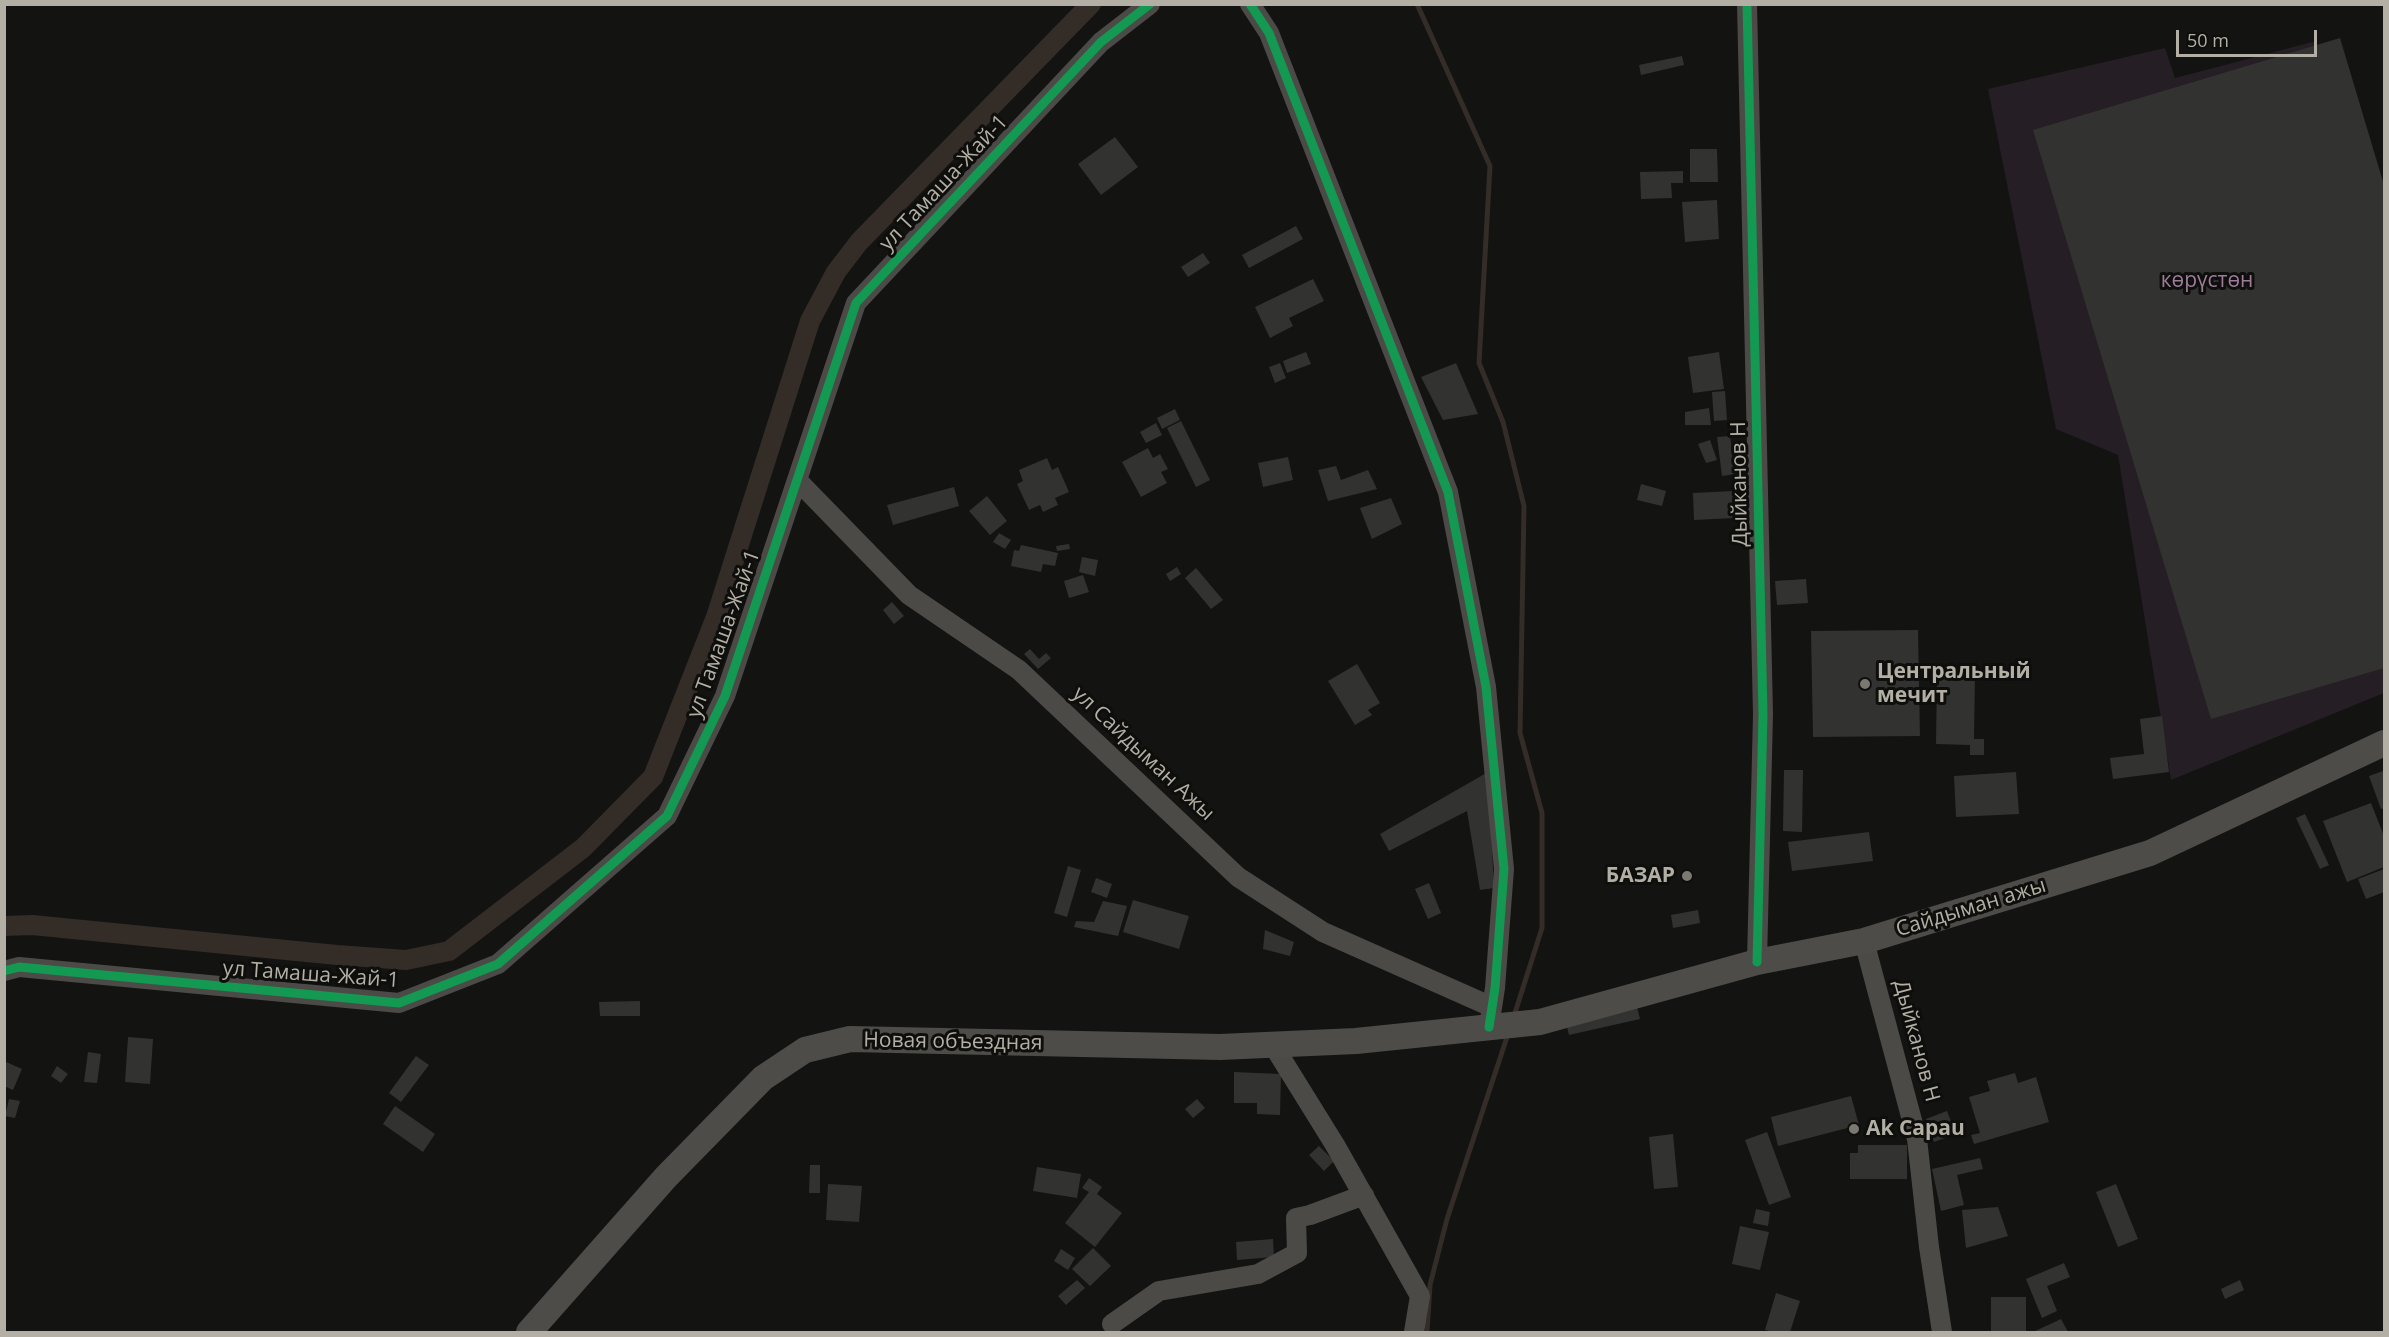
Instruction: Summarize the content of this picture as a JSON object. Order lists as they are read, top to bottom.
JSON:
{
  "streets": {
    "main road": ["Сайдыман ажы", "Новая объездная"],
    "street": ["ул Тамаша-Жай-1", "Дыйканов Н", "ул Сайдыман Ажы"]
  },
  "crossings": [
    ["ул Тамаша-Жай-1", "ул Сайдыман Ажы"],
    ["Дыйканов Н", "Сайдыман ажы"],
    ["ул Сайдыман Ажы", "Сайдыман ажы"],
    ["ул Сайдыман Ажы", "Новая объездная"],
    ["Сайдыман ажы", "Новая объездная"]
  ],
  "parks": ["көрүстөн"],
  "places": ["Центральный мечит", "БАЗАР", "Ak Capau"],
  "scale_bar": "50 m"
}
